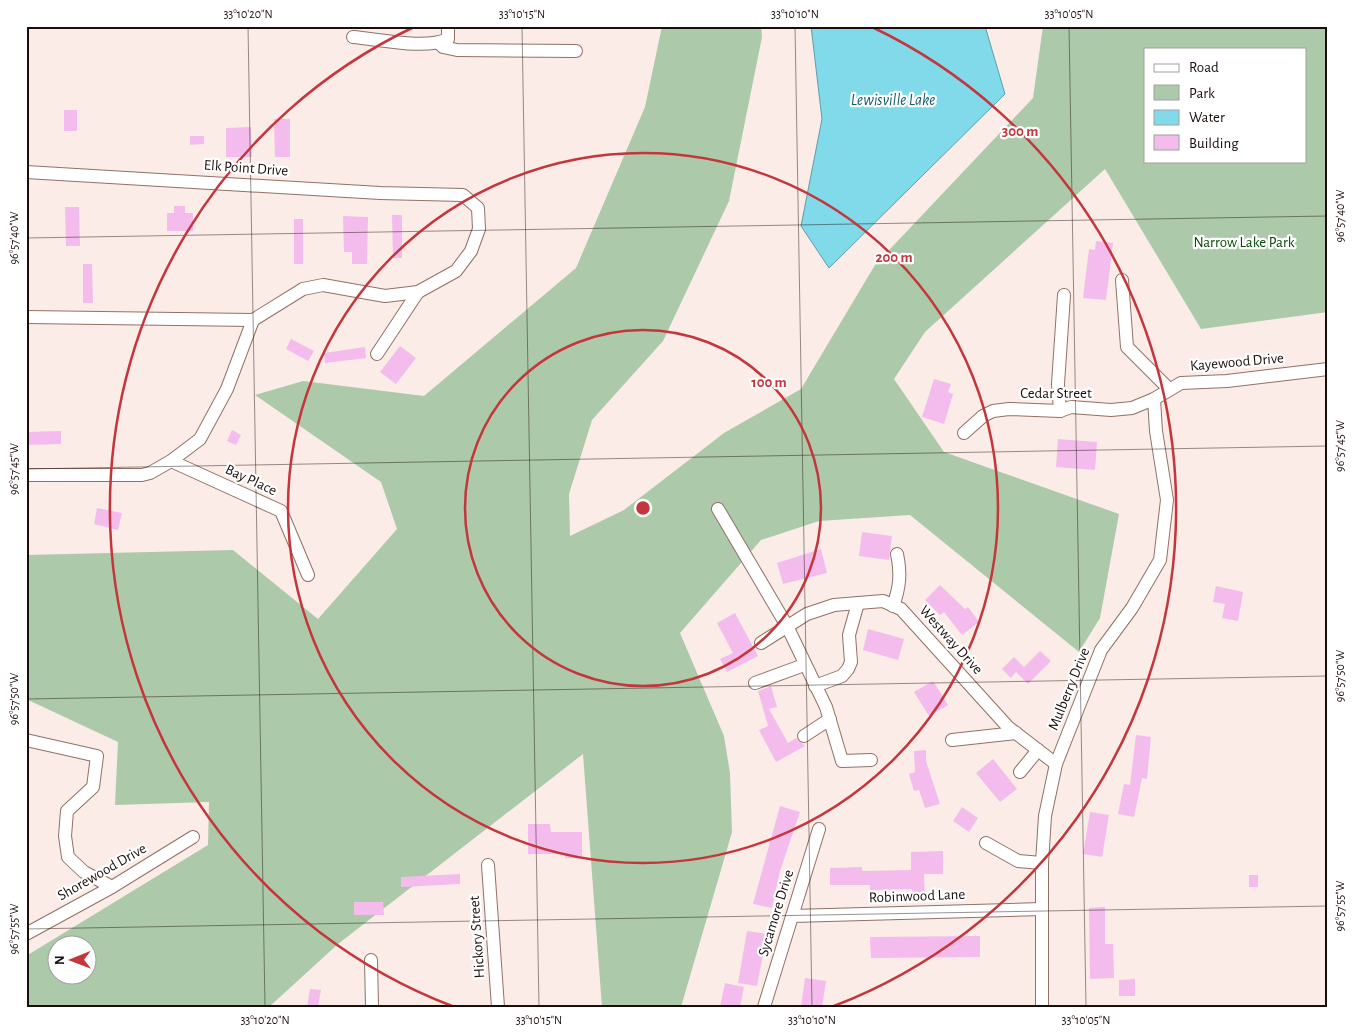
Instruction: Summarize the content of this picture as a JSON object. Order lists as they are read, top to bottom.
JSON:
{
  "streets": {
    "street": [
      "Elk Point Drive",
      "Kayewood Drive",
      "Cedar Street",
      "Bay Place",
      "Westway Drive",
      "Mulberry Drive",
      "Shorewood Drive",
      "Robinwood Lane",
      "Sycamore Drive",
      "Hickory Street"
    ]
  },
  "crossings": [
    ["Kayewood Drive", "Cedar Street"],
    ["Kayewood Drive", "Mulberry Drive"],
    ["Cedar Street", "Mulberry Drive"],
    ["Westway Drive", "Mulberry Drive"],
    ["Mulberry Drive", "Robinwood Lane"],
    ["Robinwood Lane", "Sycamore Drive"]
  ],
  "water": ["Lewisville Lake"],
  "parks": ["Narrow Lake Park"],
  "legend": [
    "Road",
    "Park",
    "Water",
    "Building"
  ],
  "north": "left",
  "coordinates": [
    "33°10'20\"N",
    "33°10'15\"N",
    "33°10'10\"N",
    "33°10'05\"N",
    "96°57'40\"W",
    "96°57'45\"W",
    "96°57'50\"W",
    "96°57'55\"W"
  ],
  "rings": ["300 m", "200 m", "100 m"]
}
